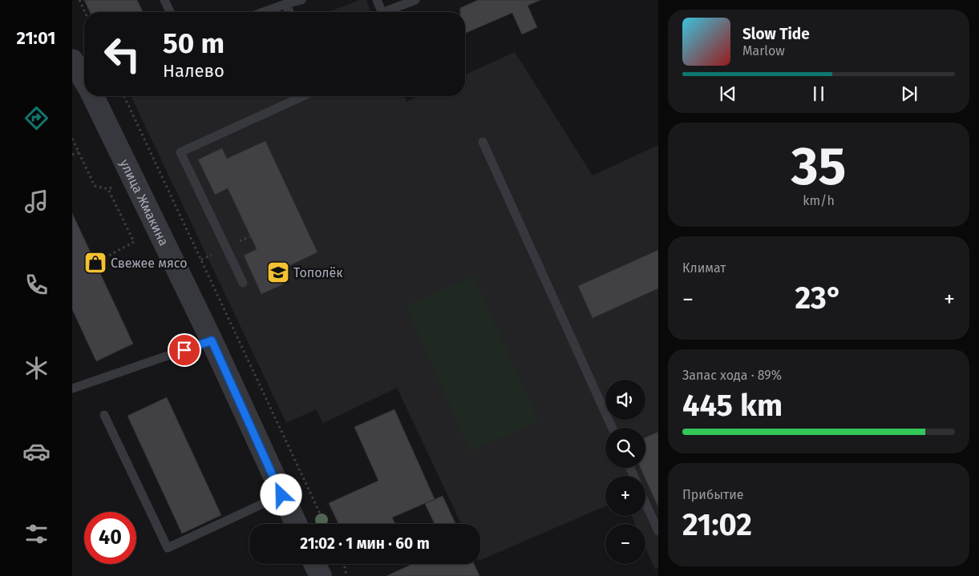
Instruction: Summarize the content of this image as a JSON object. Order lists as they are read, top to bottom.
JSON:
{
  "streets": {
    "street": ["улица Жмакина"]
  },
  "places": {
    "shop": ["Свежее мясо"],
    "school or university": ["Тополёк"]
  },
  "page": {
    "tabs": "21:01",
    "turn": ["50 m", "Налево"],
    "song": ["Slow Tide", "Marlow"],
    "tile": [
      ["35", "km/h"],
      "Климат",
      ["Запас хода · 89%", "445 km"],
      ["Прибытие", "21:02"]
    ],
    "heat": ["−", "23°", "+"],
    "map_buttons": ["+", "−"],
    "limit": "40",
    "trip": "21:02 · 1 мин · 60 m"
  }
}
